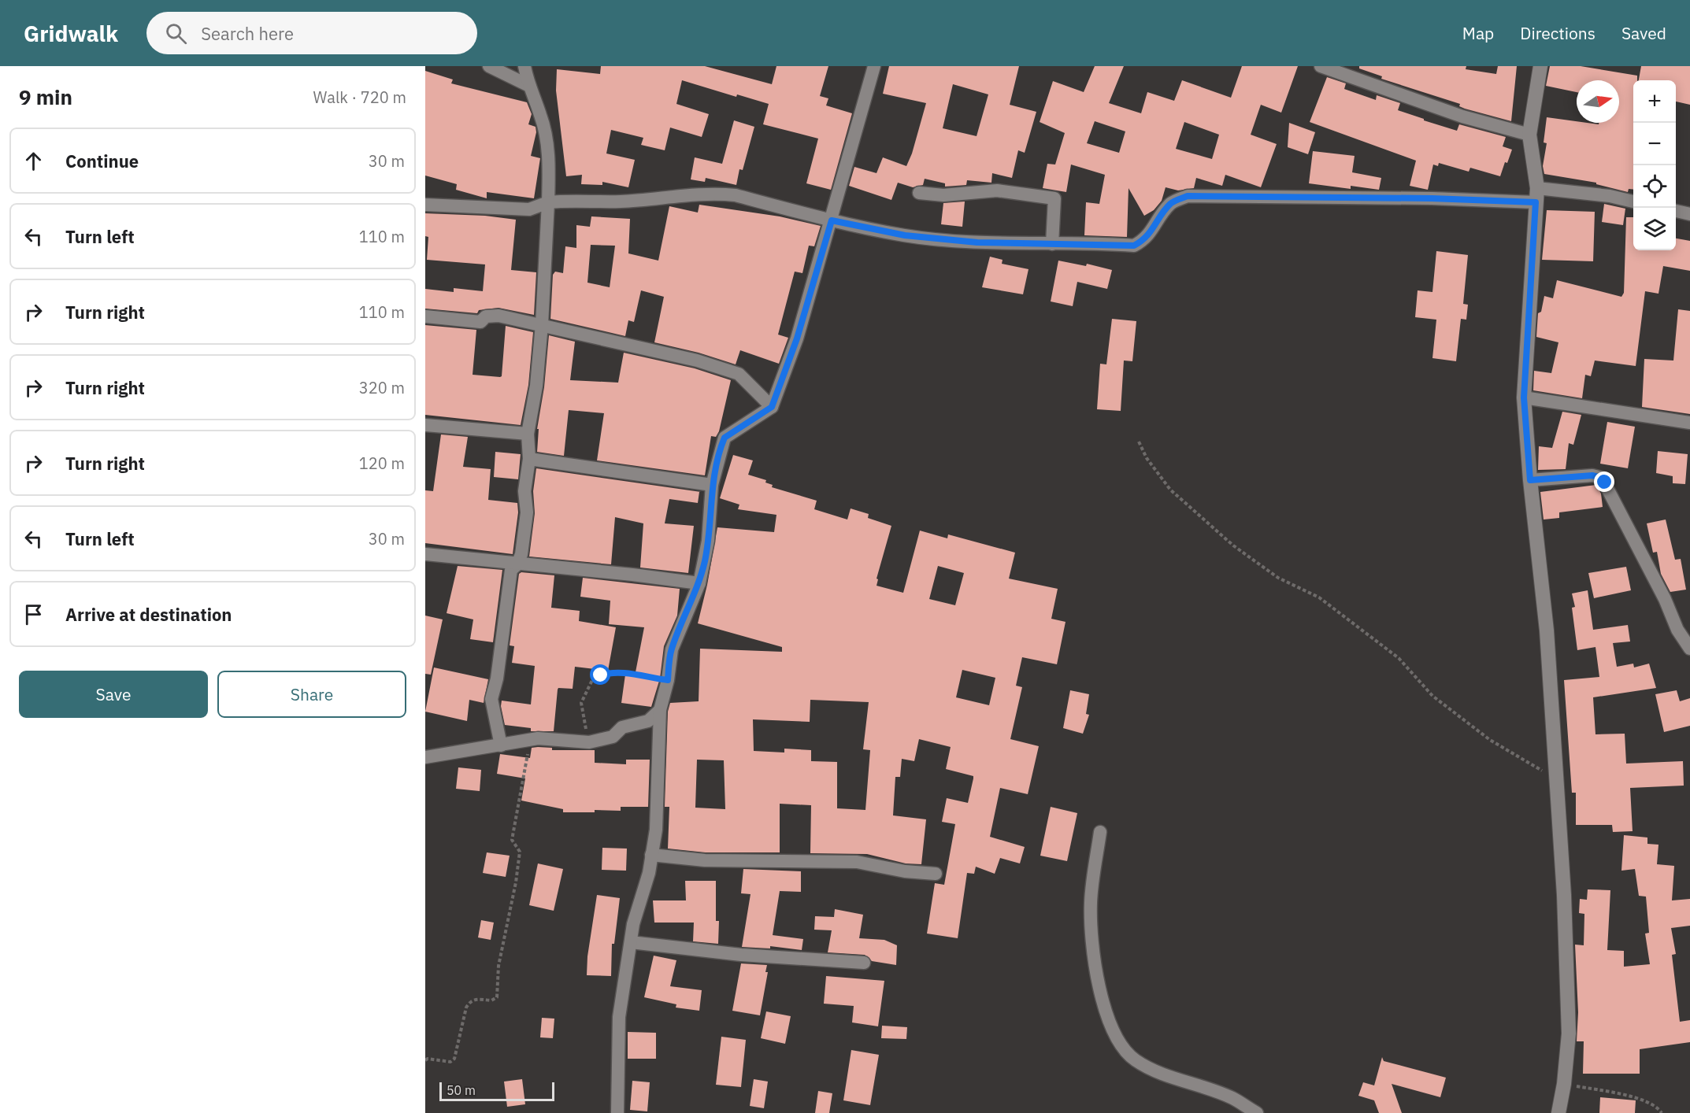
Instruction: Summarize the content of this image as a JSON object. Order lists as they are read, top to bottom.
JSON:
{
  "scale_bar": "50 m",
  "north": "right",
  "page": {
    "header": "Gridwalk",
    "search": "Search here",
    "nav": ["Map", "Directions", "Saved"],
    "heading": ["9 min", "Walk · 720 m"],
    "map_buttons": ["+", "−"],
    "list": [
      ["Continue", "30 m"],
      ["Turn left", "110 m"],
      ["Turn right", "110 m"],
      ["Turn right", "320 m"],
      ["Turn right", "120 m"],
      ["Turn left", "30 m"],
      "Arrive at destination"
    ],
    "buttons": ["Save", "Share"],
    "scale": "50 m"
  }
}
